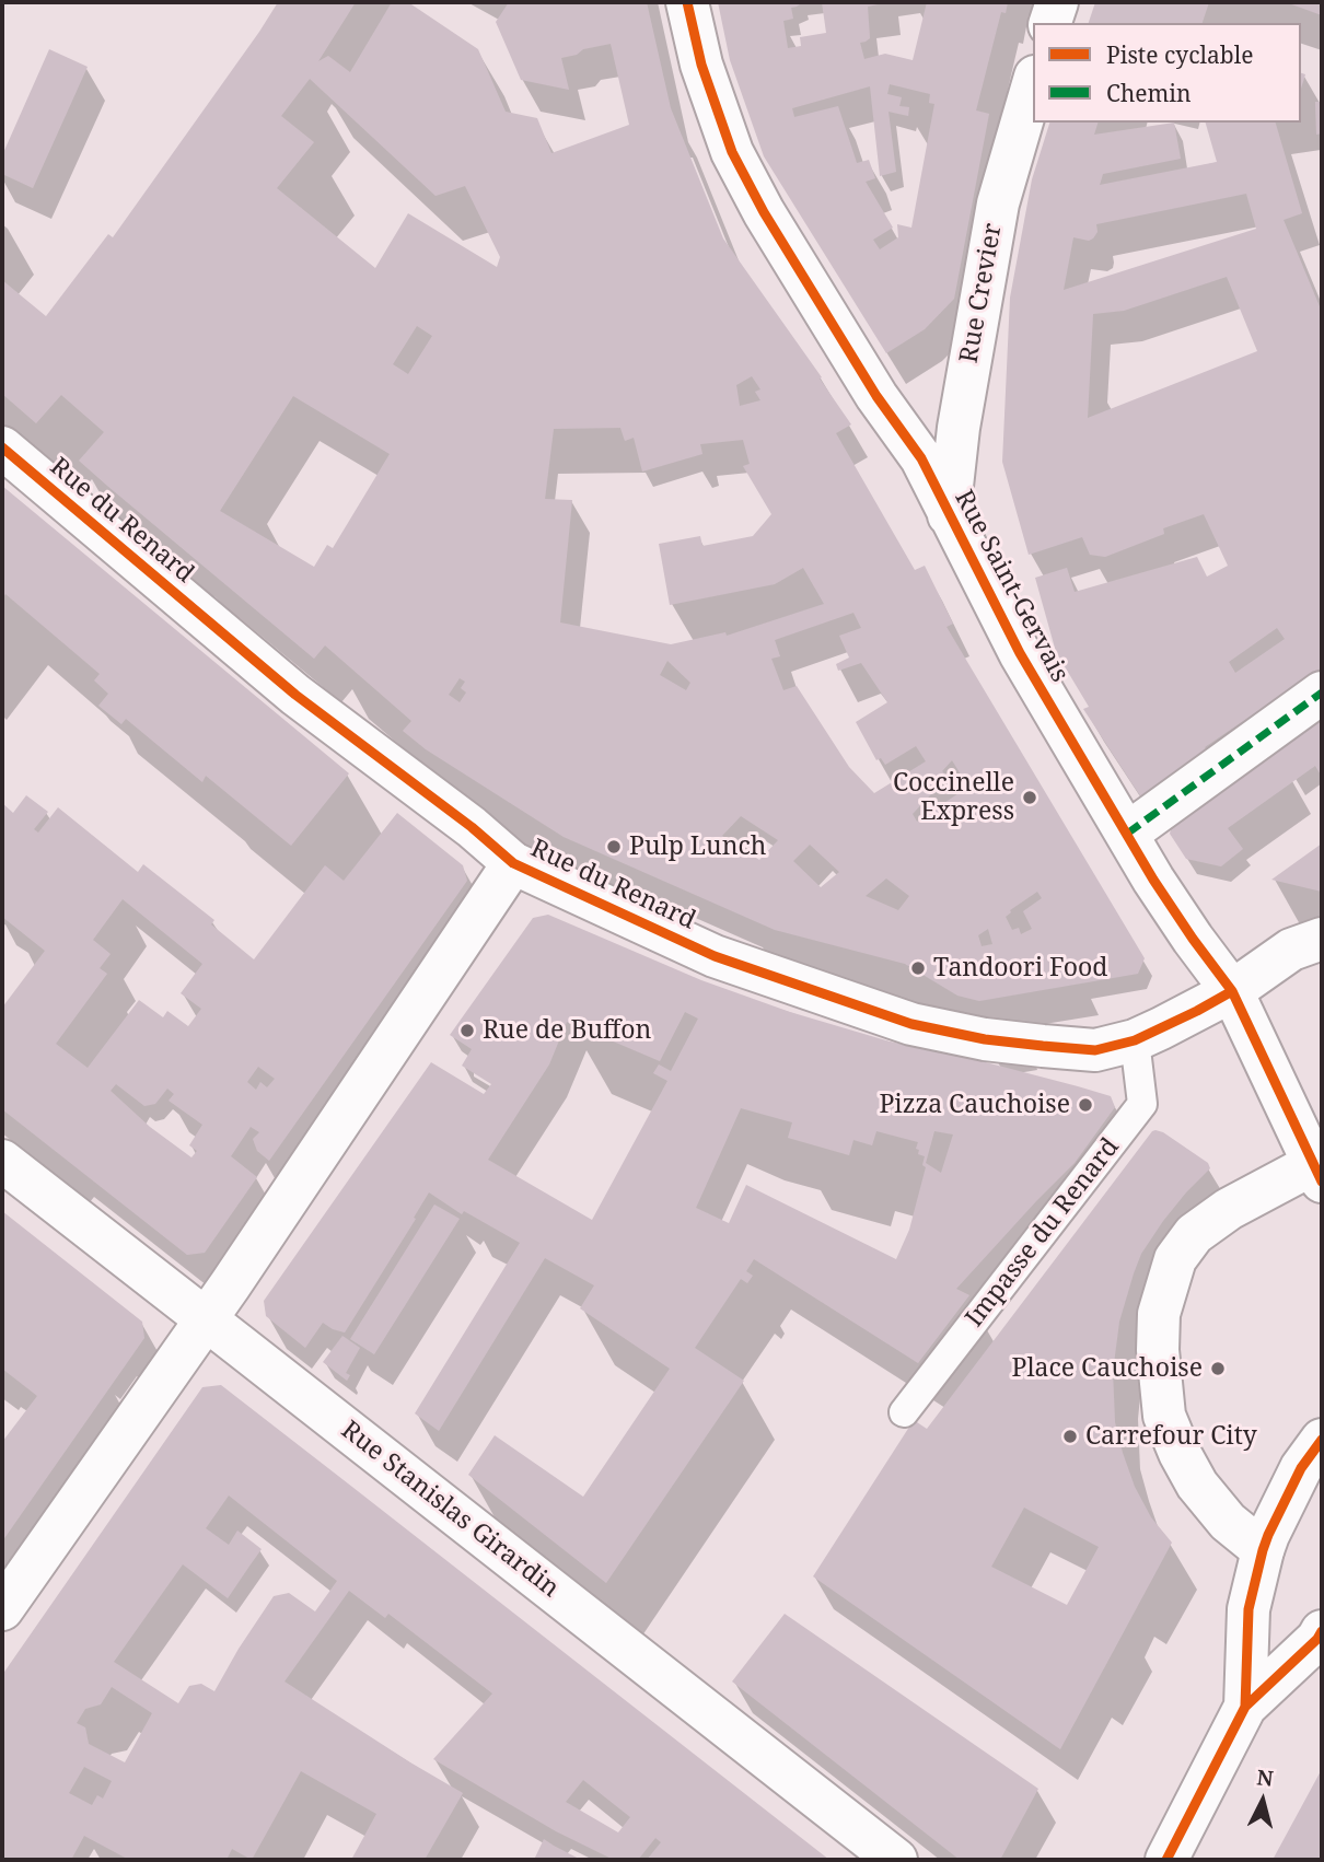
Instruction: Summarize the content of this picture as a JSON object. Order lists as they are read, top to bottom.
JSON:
{
  "streets": {
    "street": [
      "Rue Crevier",
      "Rue du Renard",
      "Rue Saint-Gervais",
      "Rue Stanislas Girardin"
    ],
    "lane": ["Impasse du Renard"]
  },
  "crossings": [
    ["Rue Crevier", "Rue Saint-Gervais"],
    ["Rue du Renard", "Rue Saint-Gervais"],
    ["Rue du Renard", "Impasse du Renard"]
  ],
  "places": [
    "Coccinelle Express",
    "Pulp Lunch",
    "Tandoori Food",
    "Rue de Buffon",
    "Pizza Cauchoise",
    "Place Cauchoise",
    "Carrefour City"
  ],
  "legend": ["Piste cyclable", "Chemin"],
  "north": "top"
}
